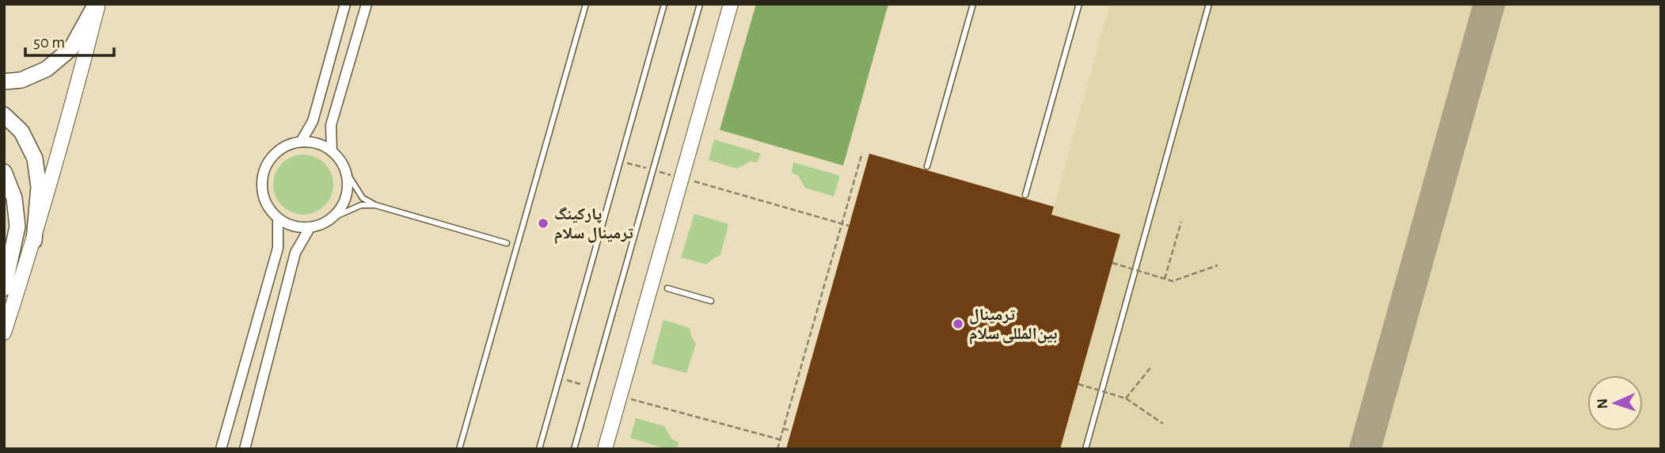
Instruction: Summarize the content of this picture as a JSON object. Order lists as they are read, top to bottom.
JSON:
{
  "places": ["پارکینگ ترمینال سلام", "ترمینال بین‌المللی سلام"],
  "scale_bar": "50 m",
  "north": "left"
}
